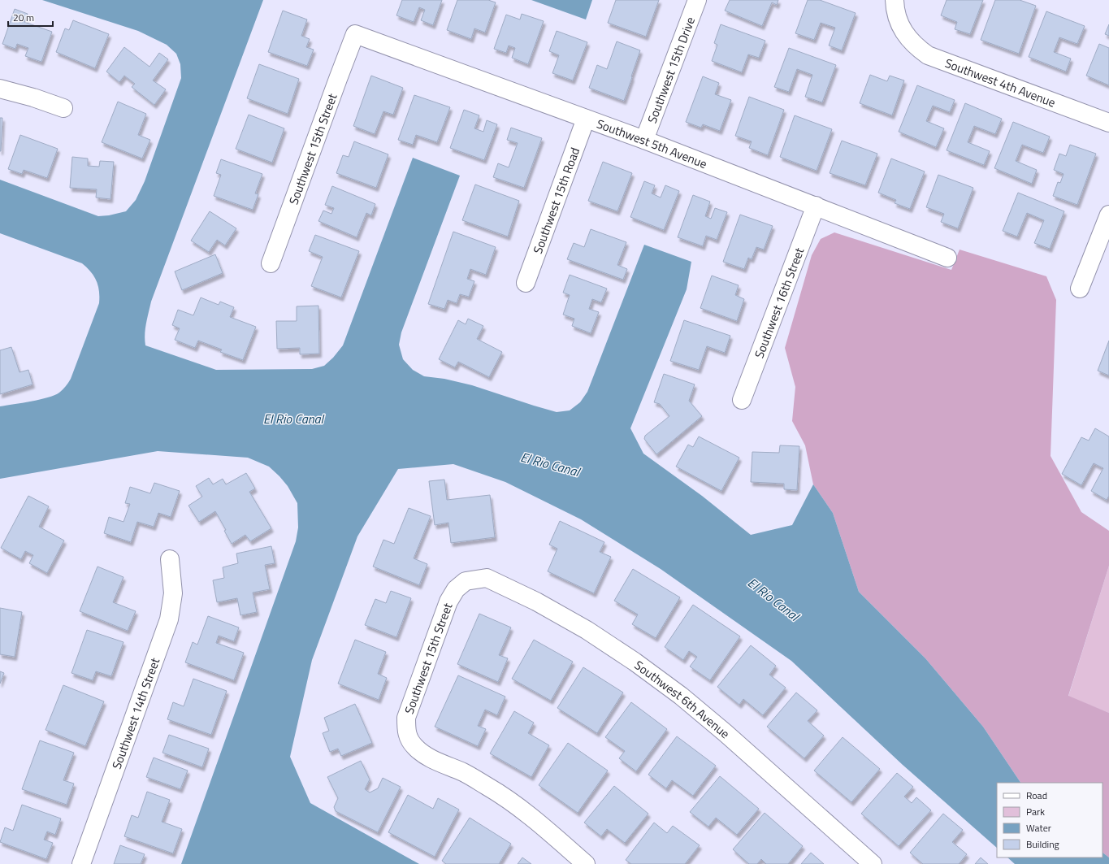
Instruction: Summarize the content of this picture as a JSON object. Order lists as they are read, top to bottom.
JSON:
{
  "streets": {
    "street": [
      "Southwest 15th Drive",
      "Southwest 4th Avenue",
      "Southwest 5th Avenue",
      "Southwest 15th Street",
      "Southwest 15th Road",
      "Southwest 16th Street",
      "Southwest 6th Avenue",
      "Southwest 14th Street"
    ]
  },
  "crossings": [
    ["Southwest 15th Drive", "Southwest 5th Avenue"],
    ["Southwest 5th Avenue", "Southwest 15th Street"],
    ["Southwest 5th Avenue", "Southwest 15th Road"],
    ["Southwest 5th Avenue", "Southwest 16th Street"],
    ["Southwest 15th Street", "Southwest 6th Avenue"]
  ],
  "water": ["El Rio Canal"],
  "legend": [
    "Road",
    "Park",
    "Water",
    "Building"
  ],
  "scale_bar": "20 m"
}
